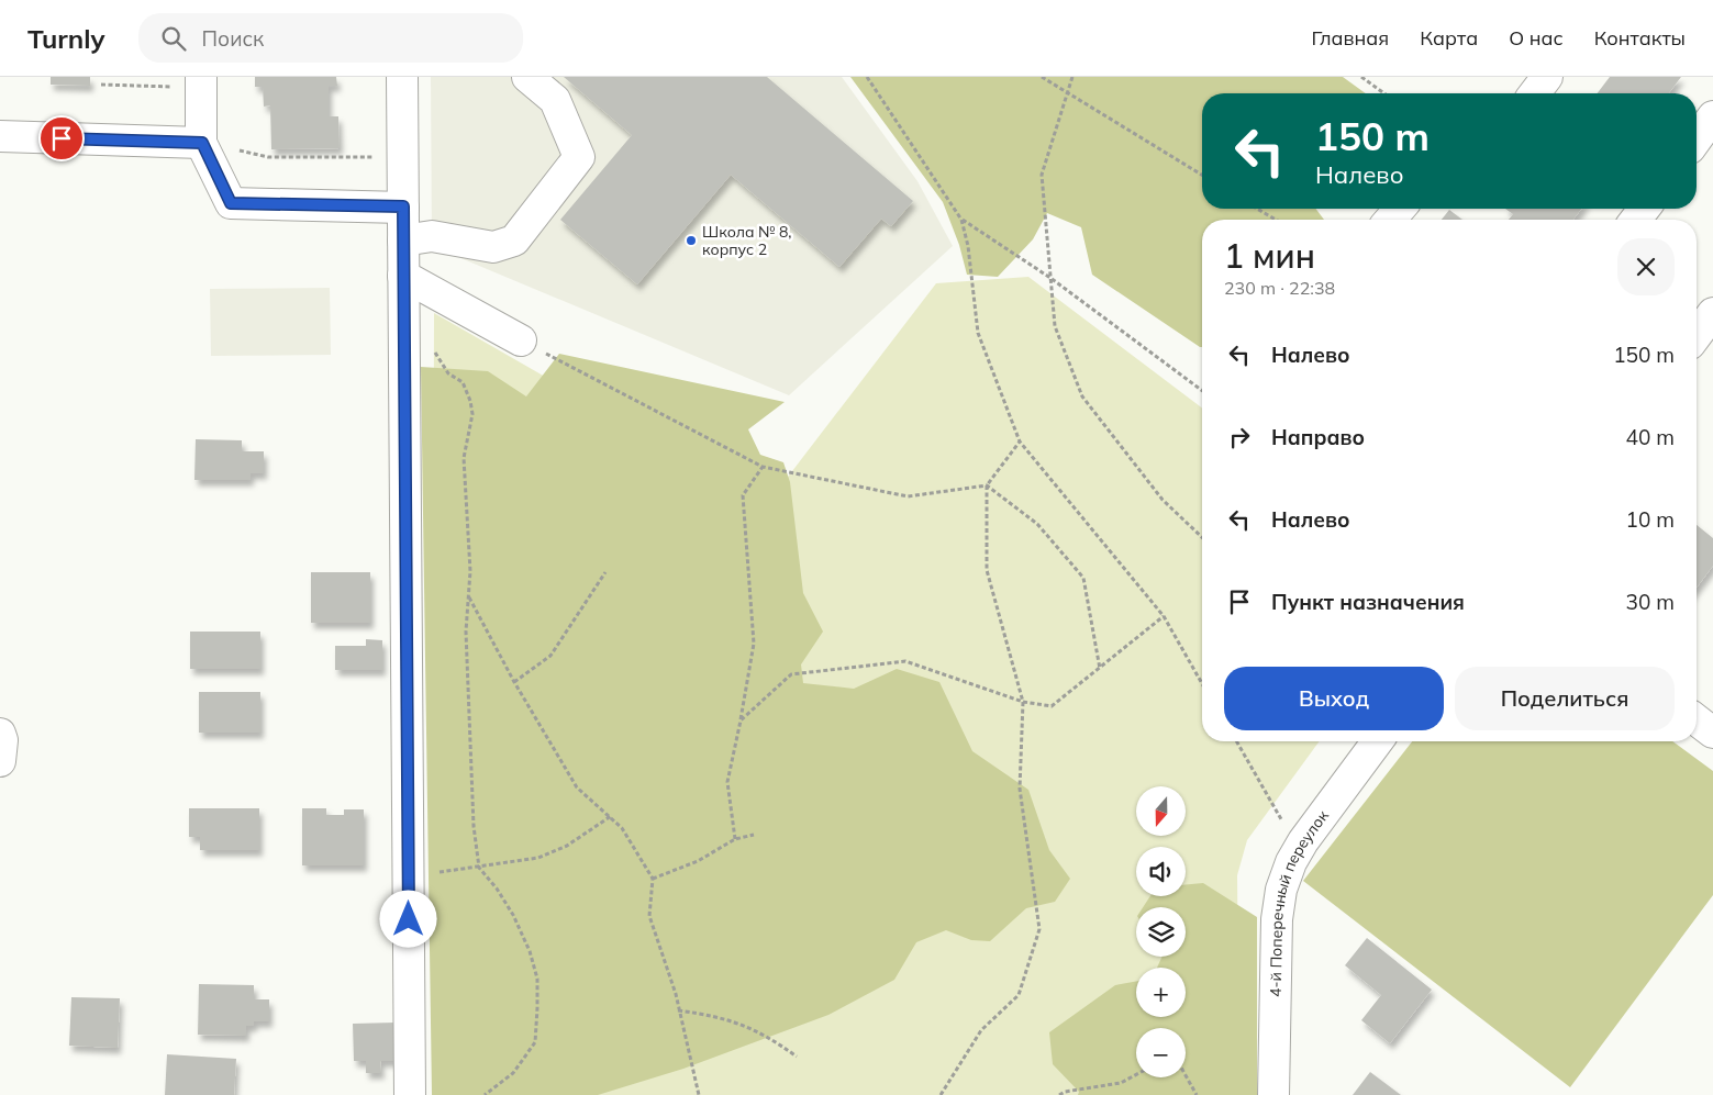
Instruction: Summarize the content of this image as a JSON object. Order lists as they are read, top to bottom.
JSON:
{
  "streets": {
    "street": ["4-й Поперечный переулок"]
  },
  "places": ["Школа № 8, корпус 2"],
  "north": "bottom",
  "page": {
    "header": "Turnly",
    "search": "Поиск",
    "nav": [
      "Главная",
      "Карта",
      "О нас",
      "Контакты"
    ],
    "turn": ["150 m", "Налево"],
    "heading": ["1 мин", "230 m · 22:38"],
    "list": [
      {
        "name": "Налево",
        "value": "150 m"
      },
      {
        "name": "Направо",
        "value": "40 m"
      },
      {
        "name": "Налево",
        "value": "10 m"
      },
      {
        "name": "Пункт назначения",
        "value": "30 m"
      }
    ],
    "buttons": ["Выход", "Поделиться"],
    "map_buttons": ["+", "−"]
  }
}
